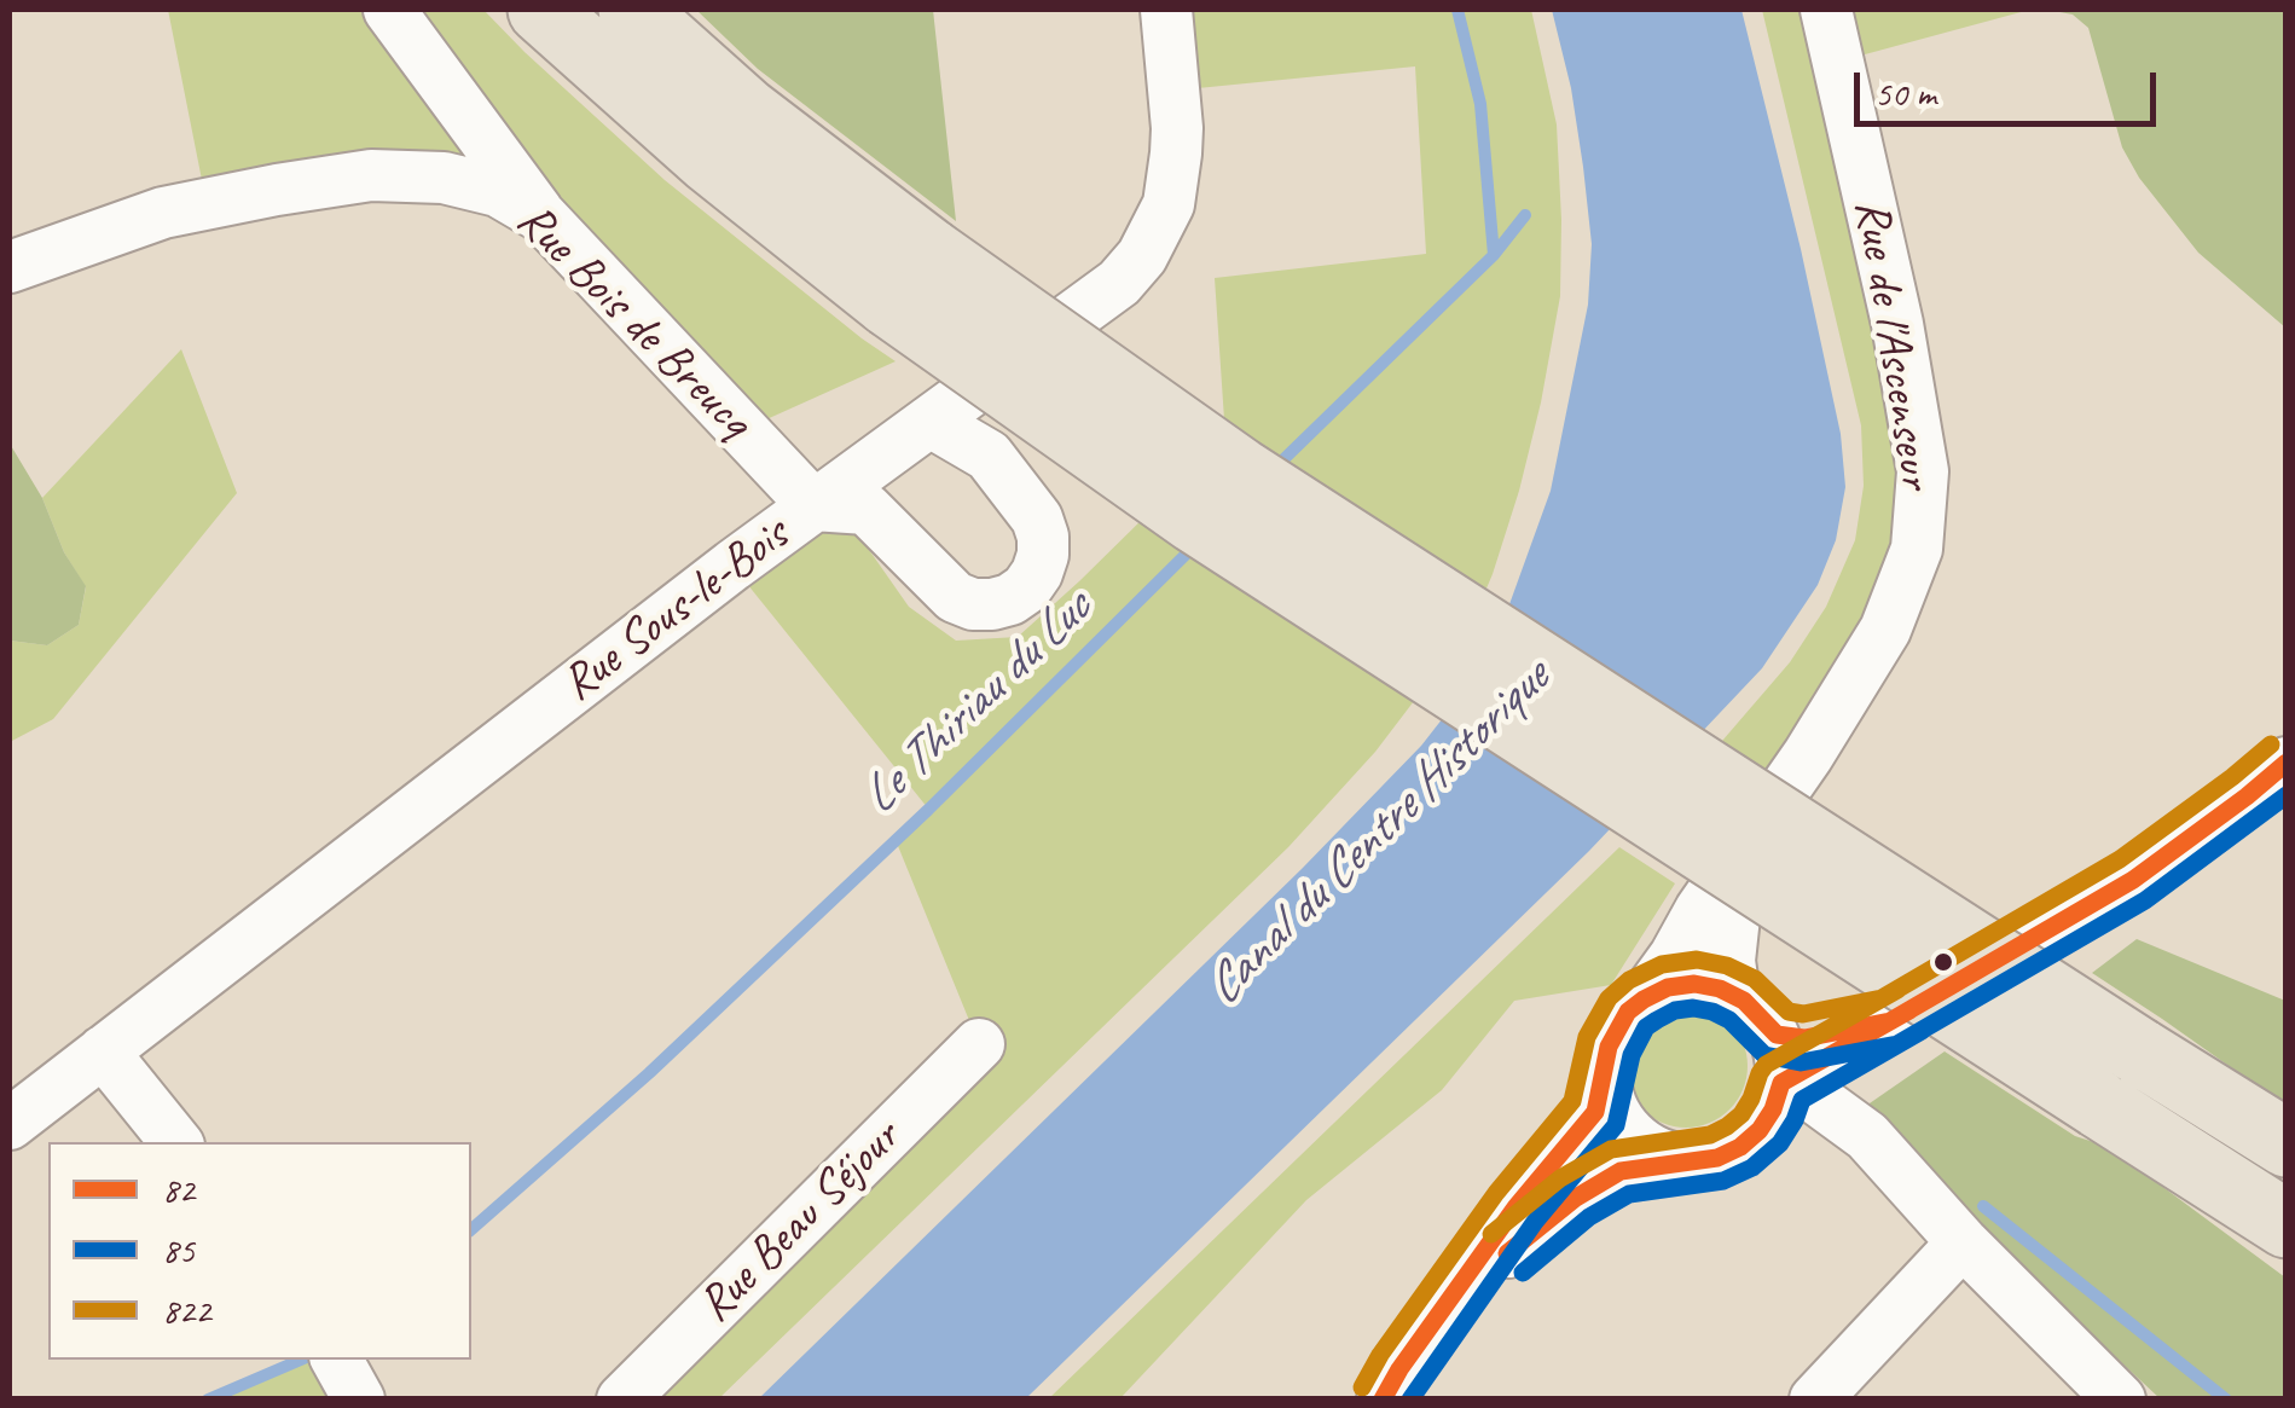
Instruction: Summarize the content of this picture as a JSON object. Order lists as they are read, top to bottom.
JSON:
{
  "streets": {
    "street": [
      "Rue Bois de Breucq",
      "Rue de l'Ascenseur",
      "Rue Sous-le-Bois",
      "Rue Beau Séjour"
    ]
  },
  "crossings": [
    ["Rue Bois de Breucq", "Rue Sous-le-Bois"]
  ],
  "water": ["Le Thiriau du Luc", "Canal du Centre Historique"],
  "lines": ["transit line 822", "transit line 82", "transit line 85"],
  "legend": ["82", "85", "822"],
  "scale_bar": "50 m"
}
